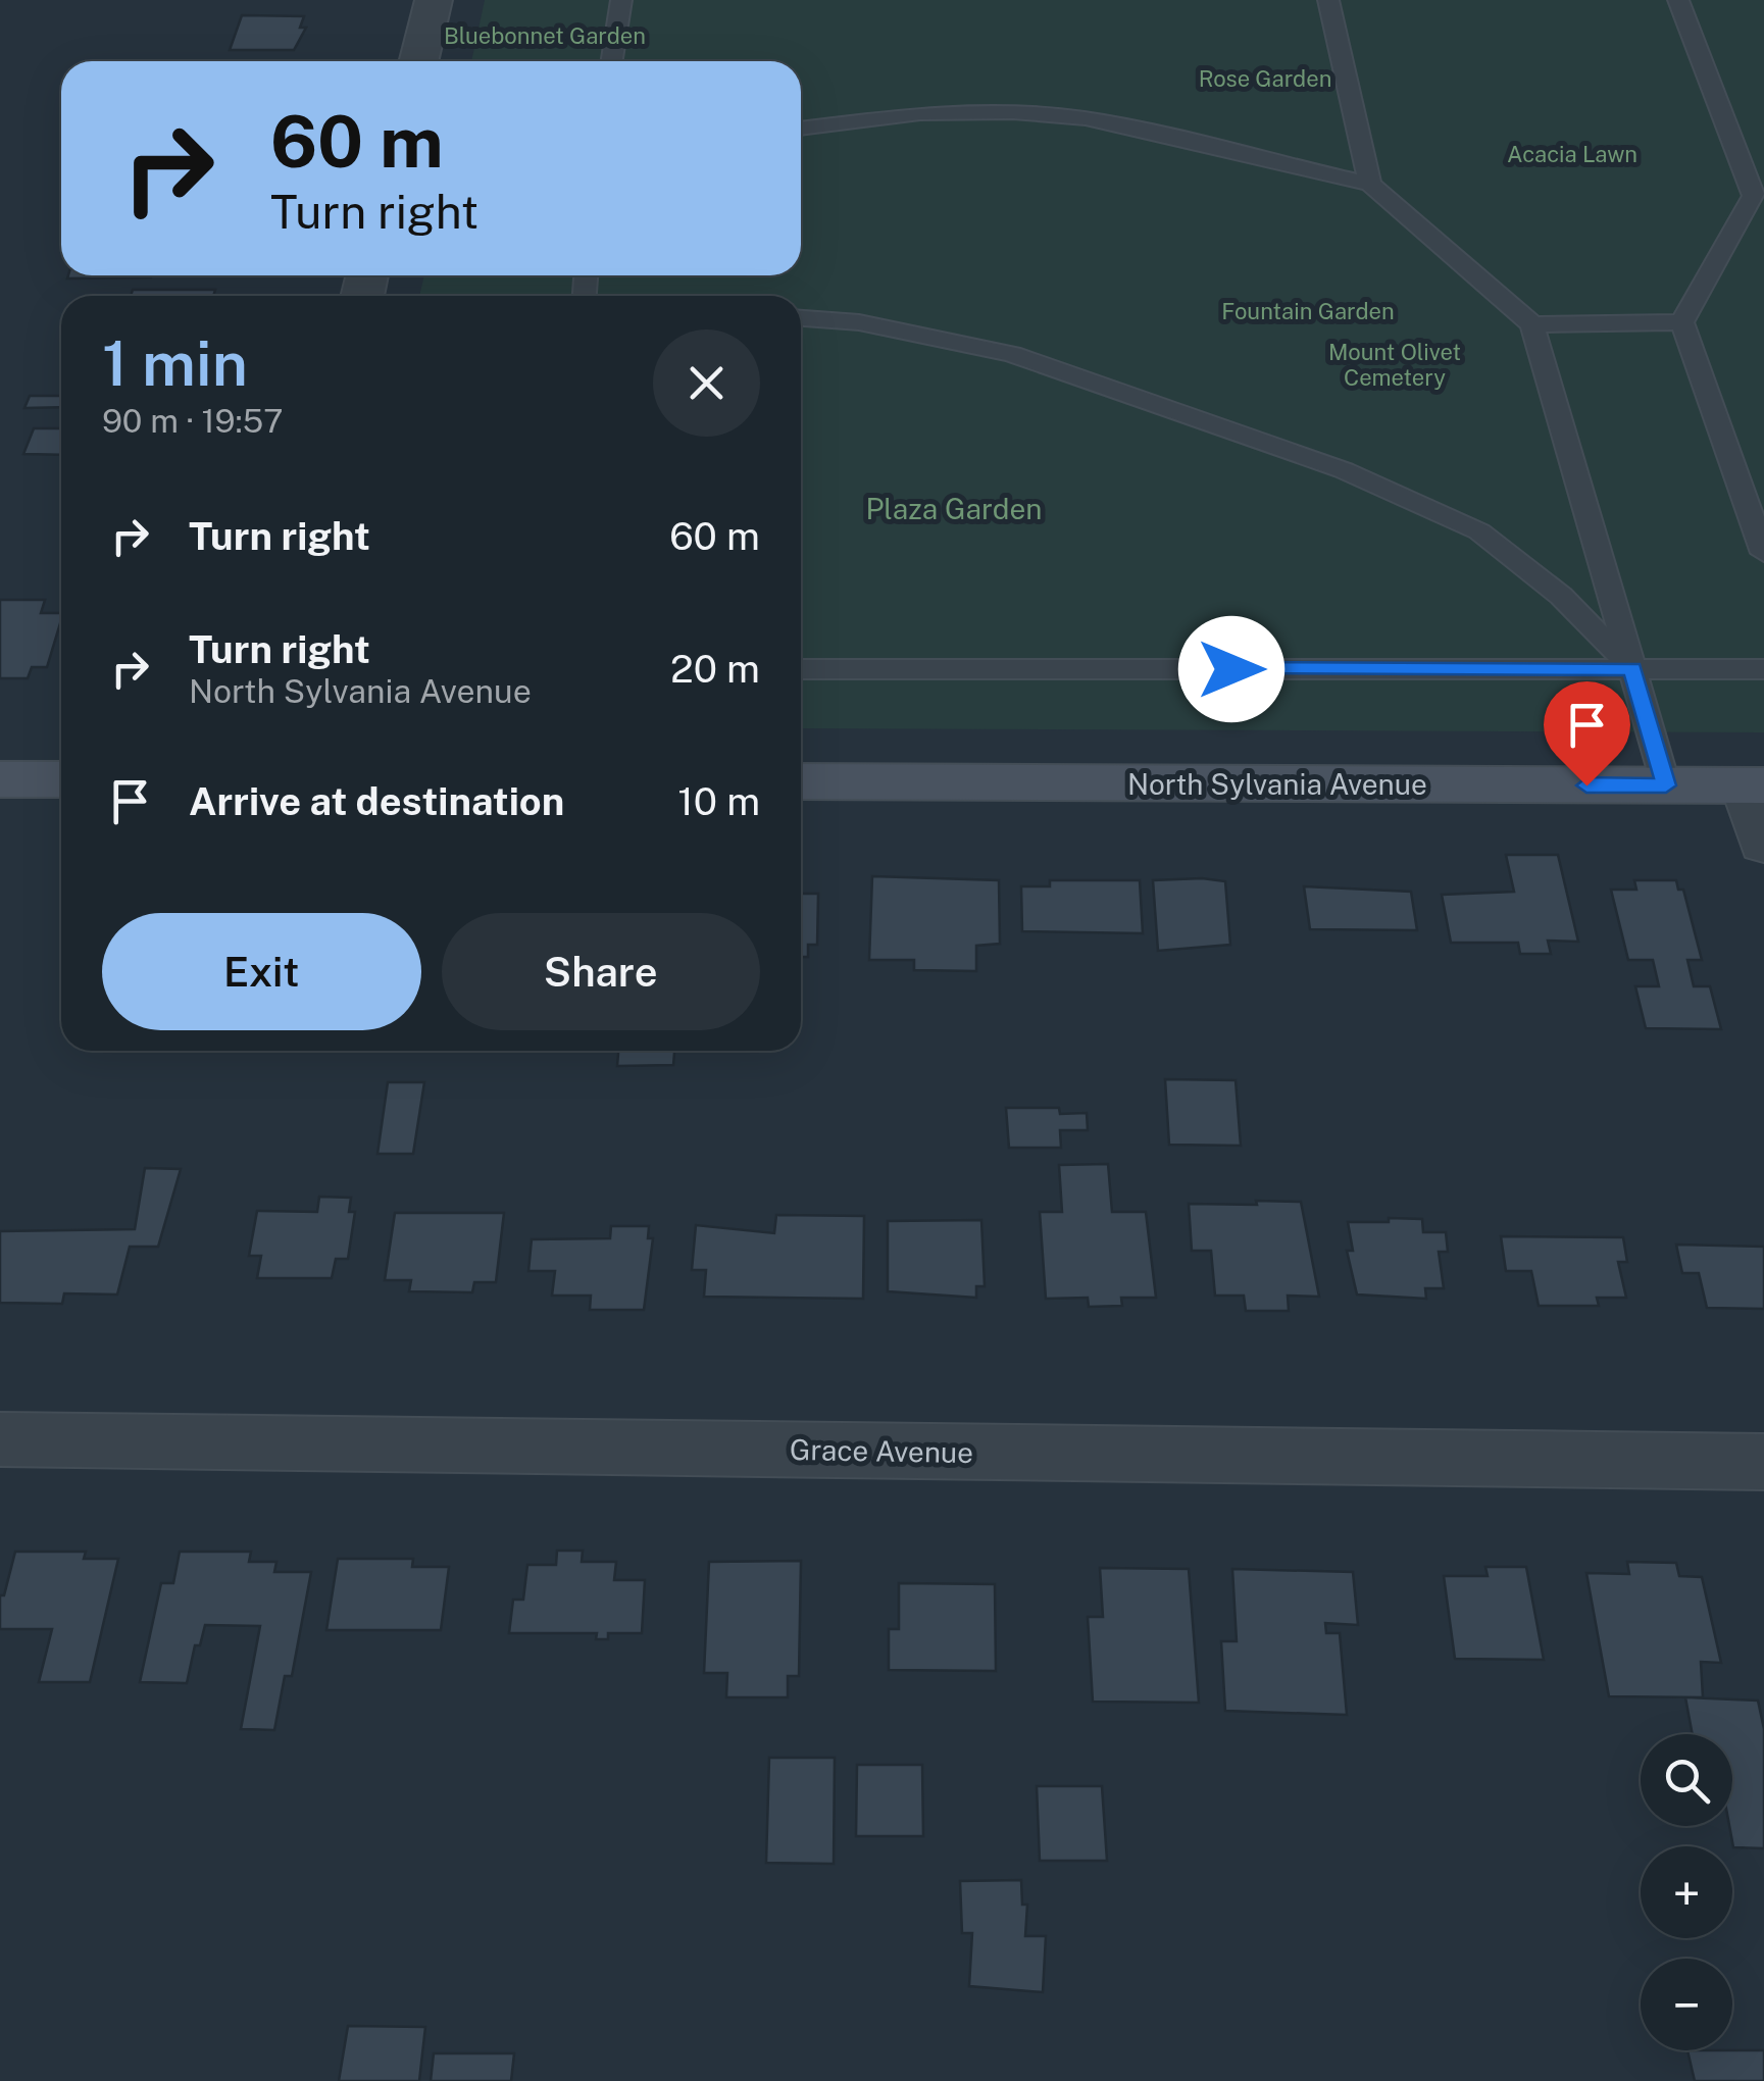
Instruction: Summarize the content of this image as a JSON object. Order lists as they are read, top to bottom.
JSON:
{
  "streets": {
    "main road": ["North Sylvania Avenue"],
    "street": ["Grace Avenue"]
  },
  "parks": [
    "Bluebonnet Garden",
    "Rose Garden",
    "Acacia Lawn",
    "Fountain Garden",
    "Mount Olivet Cemetery",
    "Plaza Garden"
  ],
  "page": {
    "turn": ["60 m", "Turn right"],
    "heading": ["1 min", "90 m · 19:57"],
    "list": [
      {
        "name": "Turn right",
        "value": "60 m"
      },
      {
        "name": "Turn right",
        "note": "North Sylvania Avenue",
        "value": "20 m"
      },
      {
        "name": "Arrive at destination",
        "value": "10 m"
      }
    ],
    "buttons": ["Exit", "Share"],
    "map_buttons": ["+", "−"]
  }
}
